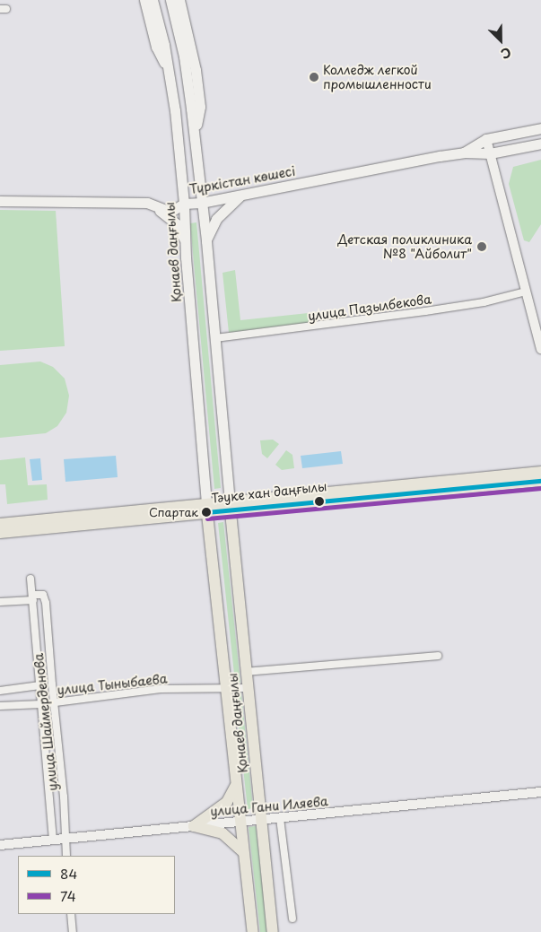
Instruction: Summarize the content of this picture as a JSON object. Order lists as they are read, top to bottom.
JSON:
{
  "streets": {
    "main road": ["Түркістан көшесі", "Қонаев даңғылы", "Тәуке хан даңғылы"],
    "street": [
      "улица Пазылбекова",
      "улица Тыныбаева",
      "улица Шаймерденова",
      "улица Гани Иляева"
    ]
  },
  "crossings": [
    ["Түркістан көшесі", "Қонаев даңғылы"],
    ["Қонаев даңғылы", "улица Пазылбекова"],
    ["Қонаев даңғылы", "Тәуке хан даңғылы"],
    ["Қонаев даңғылы", "улица Тыныбаева"],
    ["Қонаев даңғылы", "улица Гани Иляева"],
    ["улица Тыныбаева", "улица Шаймерденова"],
    ["улица Шаймерденова", "улица Гани Иляева"]
  ],
  "places": ["Колледж легкой промышленности", "Детская поликлиника №8 \"Айболит\"", "Спартак"],
  "lines": ["transit line 84", "transit line 74"],
  "legend": ["84", "74"],
  "north": "bottom right"
}
